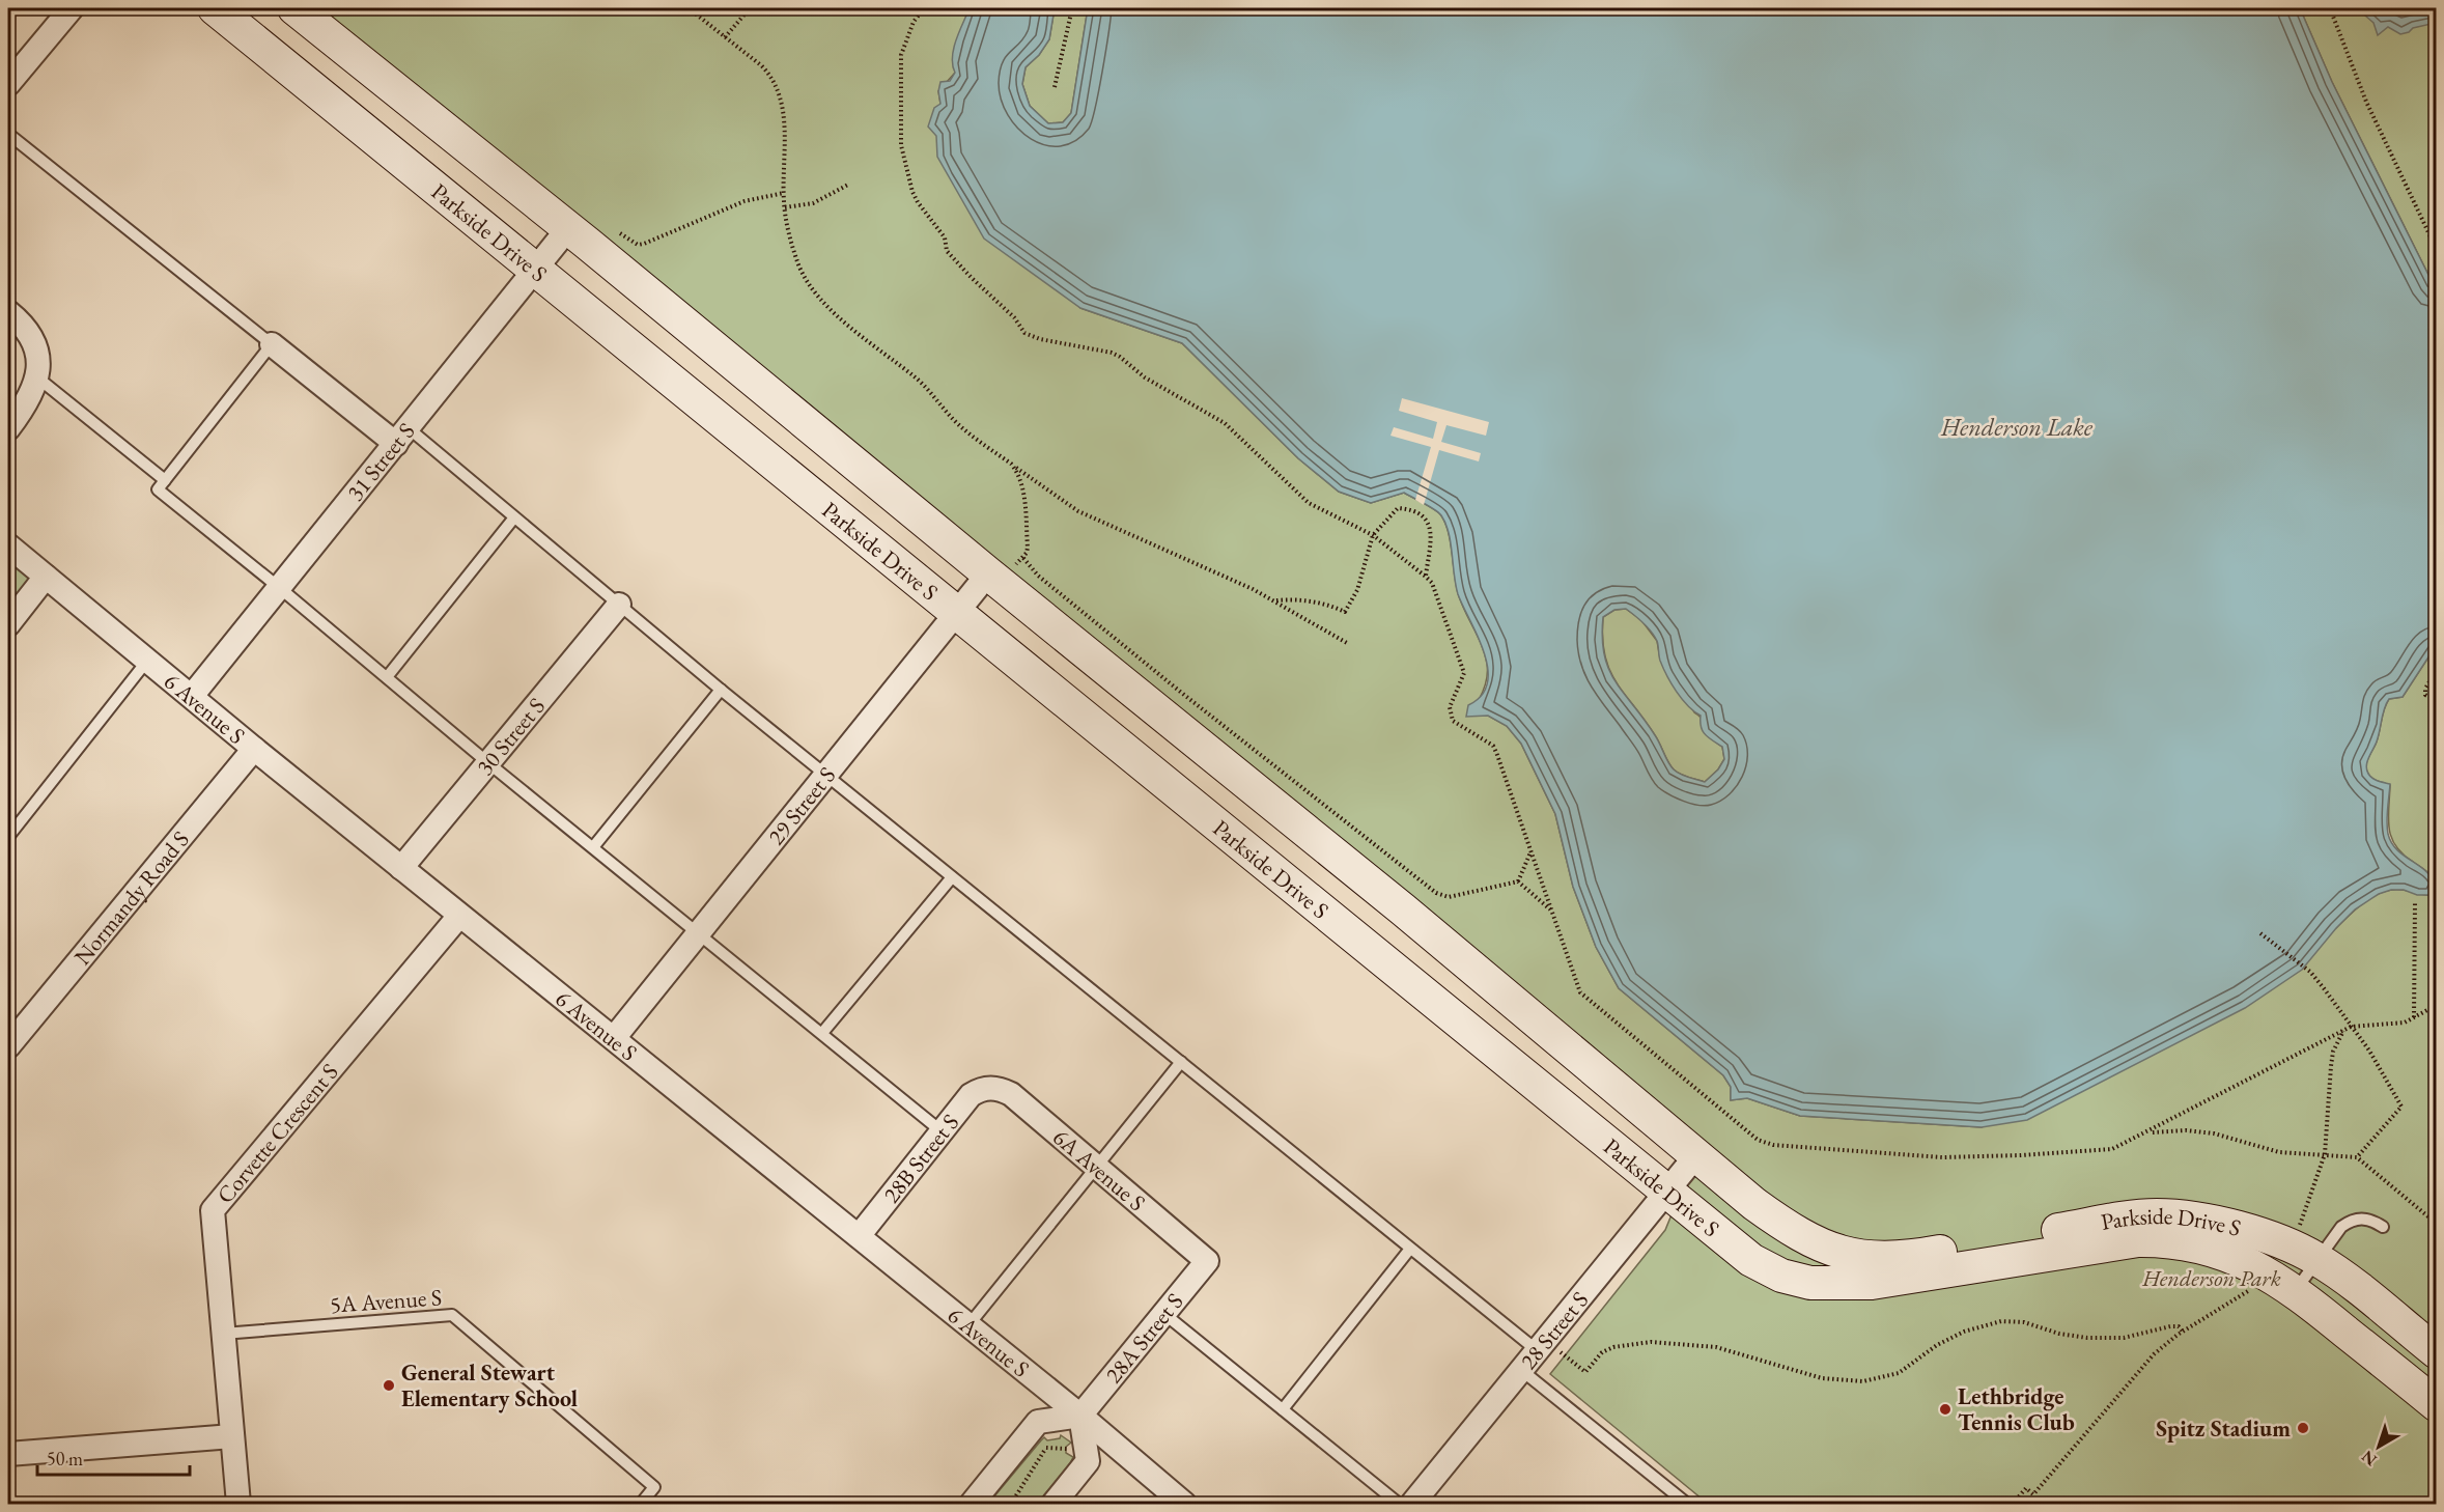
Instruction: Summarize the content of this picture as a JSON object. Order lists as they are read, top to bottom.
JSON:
{
  "streets": {
    "street": [
      "Parkside Drive S",
      "31 Street S",
      "6 Avenue S",
      "30 Street S",
      "29 Street S",
      "Normandy Road S",
      "Corvette Crescent S",
      "28B Street S",
      "6A Avenue S",
      "28 Street S",
      "28A Street S"
    ],
    "lane": ["5A Avenue S"]
  },
  "crossings": [
    ["Parkside Drive S", "31 Street S"],
    ["Parkside Drive S", "29 Street S"],
    ["Parkside Drive S", "28 Street S"],
    ["31 Street S", "6 Avenue S"],
    ["6 Avenue S", "30 Street S"],
    ["6 Avenue S", "29 Street S"],
    ["6 Avenue S", "Normandy Road S"],
    ["6 Avenue S", "Corvette Crescent S"],
    ["6 Avenue S", "28B Street S"],
    ["6 Avenue S", "28A Street S"],
    ["Corvette Crescent S", "5A Avenue S"],
    ["28B Street S", "6A Avenue S"],
    ["6A Avenue S", "28A Street S"]
  ],
  "water": ["Henderson Lake"],
  "parks": ["Henderson Park"],
  "places": ["General Stewart Elementary School", "Lethbridge Tennis Club", "Spitz Stadium"],
  "scale_bar": "50 m",
  "north": "bottom left"
}
